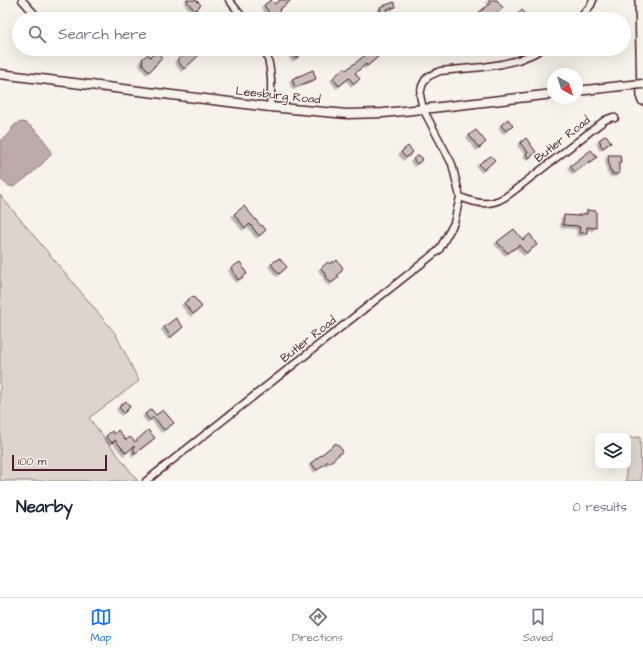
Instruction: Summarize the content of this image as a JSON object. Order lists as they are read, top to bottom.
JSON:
{
  "streets": {
    "main road": ["Leesburg Road"],
    "street": ["Butler Road"]
  },
  "crossings": [
    ["Leesburg Road", "Butler Road"]
  ],
  "scale_bar": "100 m",
  "north": "bottom right",
  "page": {
    "search": "Search here",
    "scale": "100 m",
    "heading": ["Nearby", "0 results"],
    "nav": ["Map", "Directions", "Saved"]
  }
}
